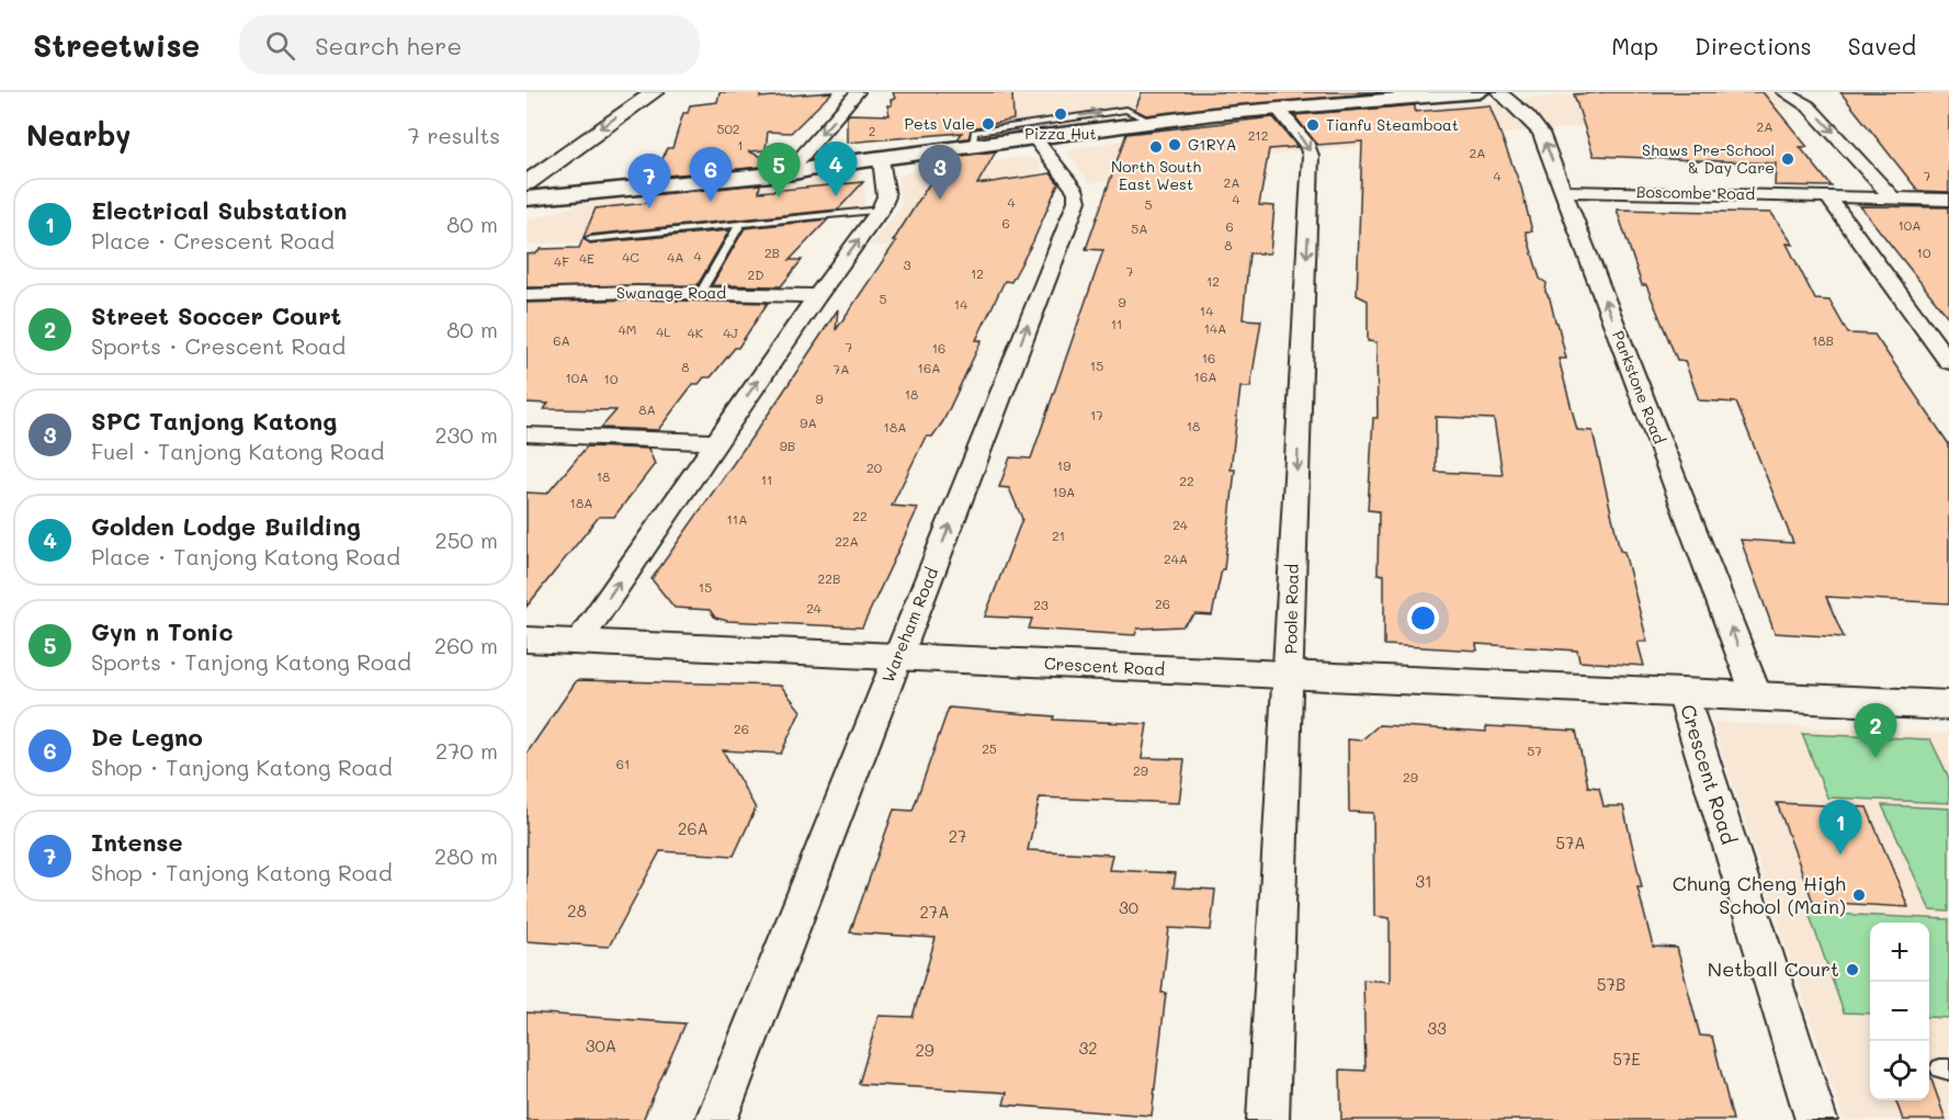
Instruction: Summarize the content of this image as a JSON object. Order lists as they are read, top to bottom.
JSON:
{
  "streets": {
    "street": [
      "Boscombe Road",
      "Swanage Road",
      "Parkstone Road",
      "Poole Road",
      "Wareham Road",
      "Crescent Road"
    ]
  },
  "crossings": [
    ["Boscombe Road", "Parkstone Road"],
    ["Parkstone Road", "Crescent Road"],
    ["Poole Road", "Crescent Road"],
    ["Wareham Road", "Crescent Road"]
  ],
  "one_way": ["Parkstone Road", "Poole Road"],
  "places": [
    "Pizza Hut",
    "Pets Vale",
    "Tianfu Steamboat",
    "G1RYA",
    "North South East West",
    "Shaws Pre-School & Day Care",
    "Chung Cheng High School (Main)",
    "Netball Court"
  ],
  "house_numbers": [
    "2A",
    "502",
    "2",
    "212",
    "1",
    "2A",
    "4",
    "7",
    "2A",
    "4",
    "4",
    "5",
    "6",
    "10A",
    "6",
    "5A",
    "8",
    "2B",
    "10",
    "4",
    "4C",
    "4A",
    "4E",
    "4F",
    "3",
    "7",
    "12",
    "2D",
    "12",
    "5",
    "9",
    "14",
    "14",
    "11",
    "14A",
    "4M",
    "4L",
    "4K",
    "4J",
    "6A",
    "18B",
    "7",
    "16",
    "16",
    "15",
    "8",
    "16A",
    "7A",
    "16A",
    "10A",
    "10",
    "18",
    "9",
    "8A",
    "17",
    "9A",
    "18",
    "18A",
    "9B",
    "19",
    "20",
    "18",
    "11",
    "22",
    "19A",
    "18A",
    "22",
    "11A",
    "24",
    "21",
    "22A",
    "24A",
    "22B",
    "15",
    "26",
    "23",
    "24",
    "26",
    "25",
    "57",
    "61",
    "29",
    "29",
    "26A",
    "27",
    "57A",
    "31",
    "30",
    "28",
    "27A",
    "57B",
    "33",
    "30A",
    "32",
    "29",
    "57E"
  ],
  "page": {
    "header": "Streetwise",
    "search": "Search here",
    "nav": ["Map", "Directions", "Saved"],
    "heading": ["Nearby", "7 results"],
    "pins": [
      "4",
      "5",
      "3",
      "6",
      "7",
      "2",
      "1"
    ],
    "list": [
      {
        "mark": "1",
        "name": "Electrical Substation",
        "note": "Place · Crescent Road",
        "value": "80 m"
      },
      {
        "mark": "2",
        "name": "Street Soccer Court",
        "note": "Sports · Crescent Road",
        "value": "80 m"
      },
      {
        "mark": "3",
        "name": "SPC Tanjong Katong",
        "note": "Fuel · Tanjong Katong Road",
        "value": "230 m"
      },
      {
        "mark": "4",
        "name": "Golden Lodge Building",
        "note": "Place · Tanjong Katong Road",
        "value": "250 m"
      },
      {
        "mark": "5",
        "name": "Gyn n Tonic",
        "note": "Sports · Tanjong Katong Road",
        "value": "260 m"
      },
      {
        "mark": "6",
        "name": "De Legno",
        "note": "Shop · Tanjong Katong Road",
        "value": "270 m"
      },
      {
        "mark": "7",
        "name": "Intense",
        "note": "Shop · Tanjong Katong Road",
        "value": "280 m"
      }
    ],
    "map_buttons": ["+", "−"]
  }
}
